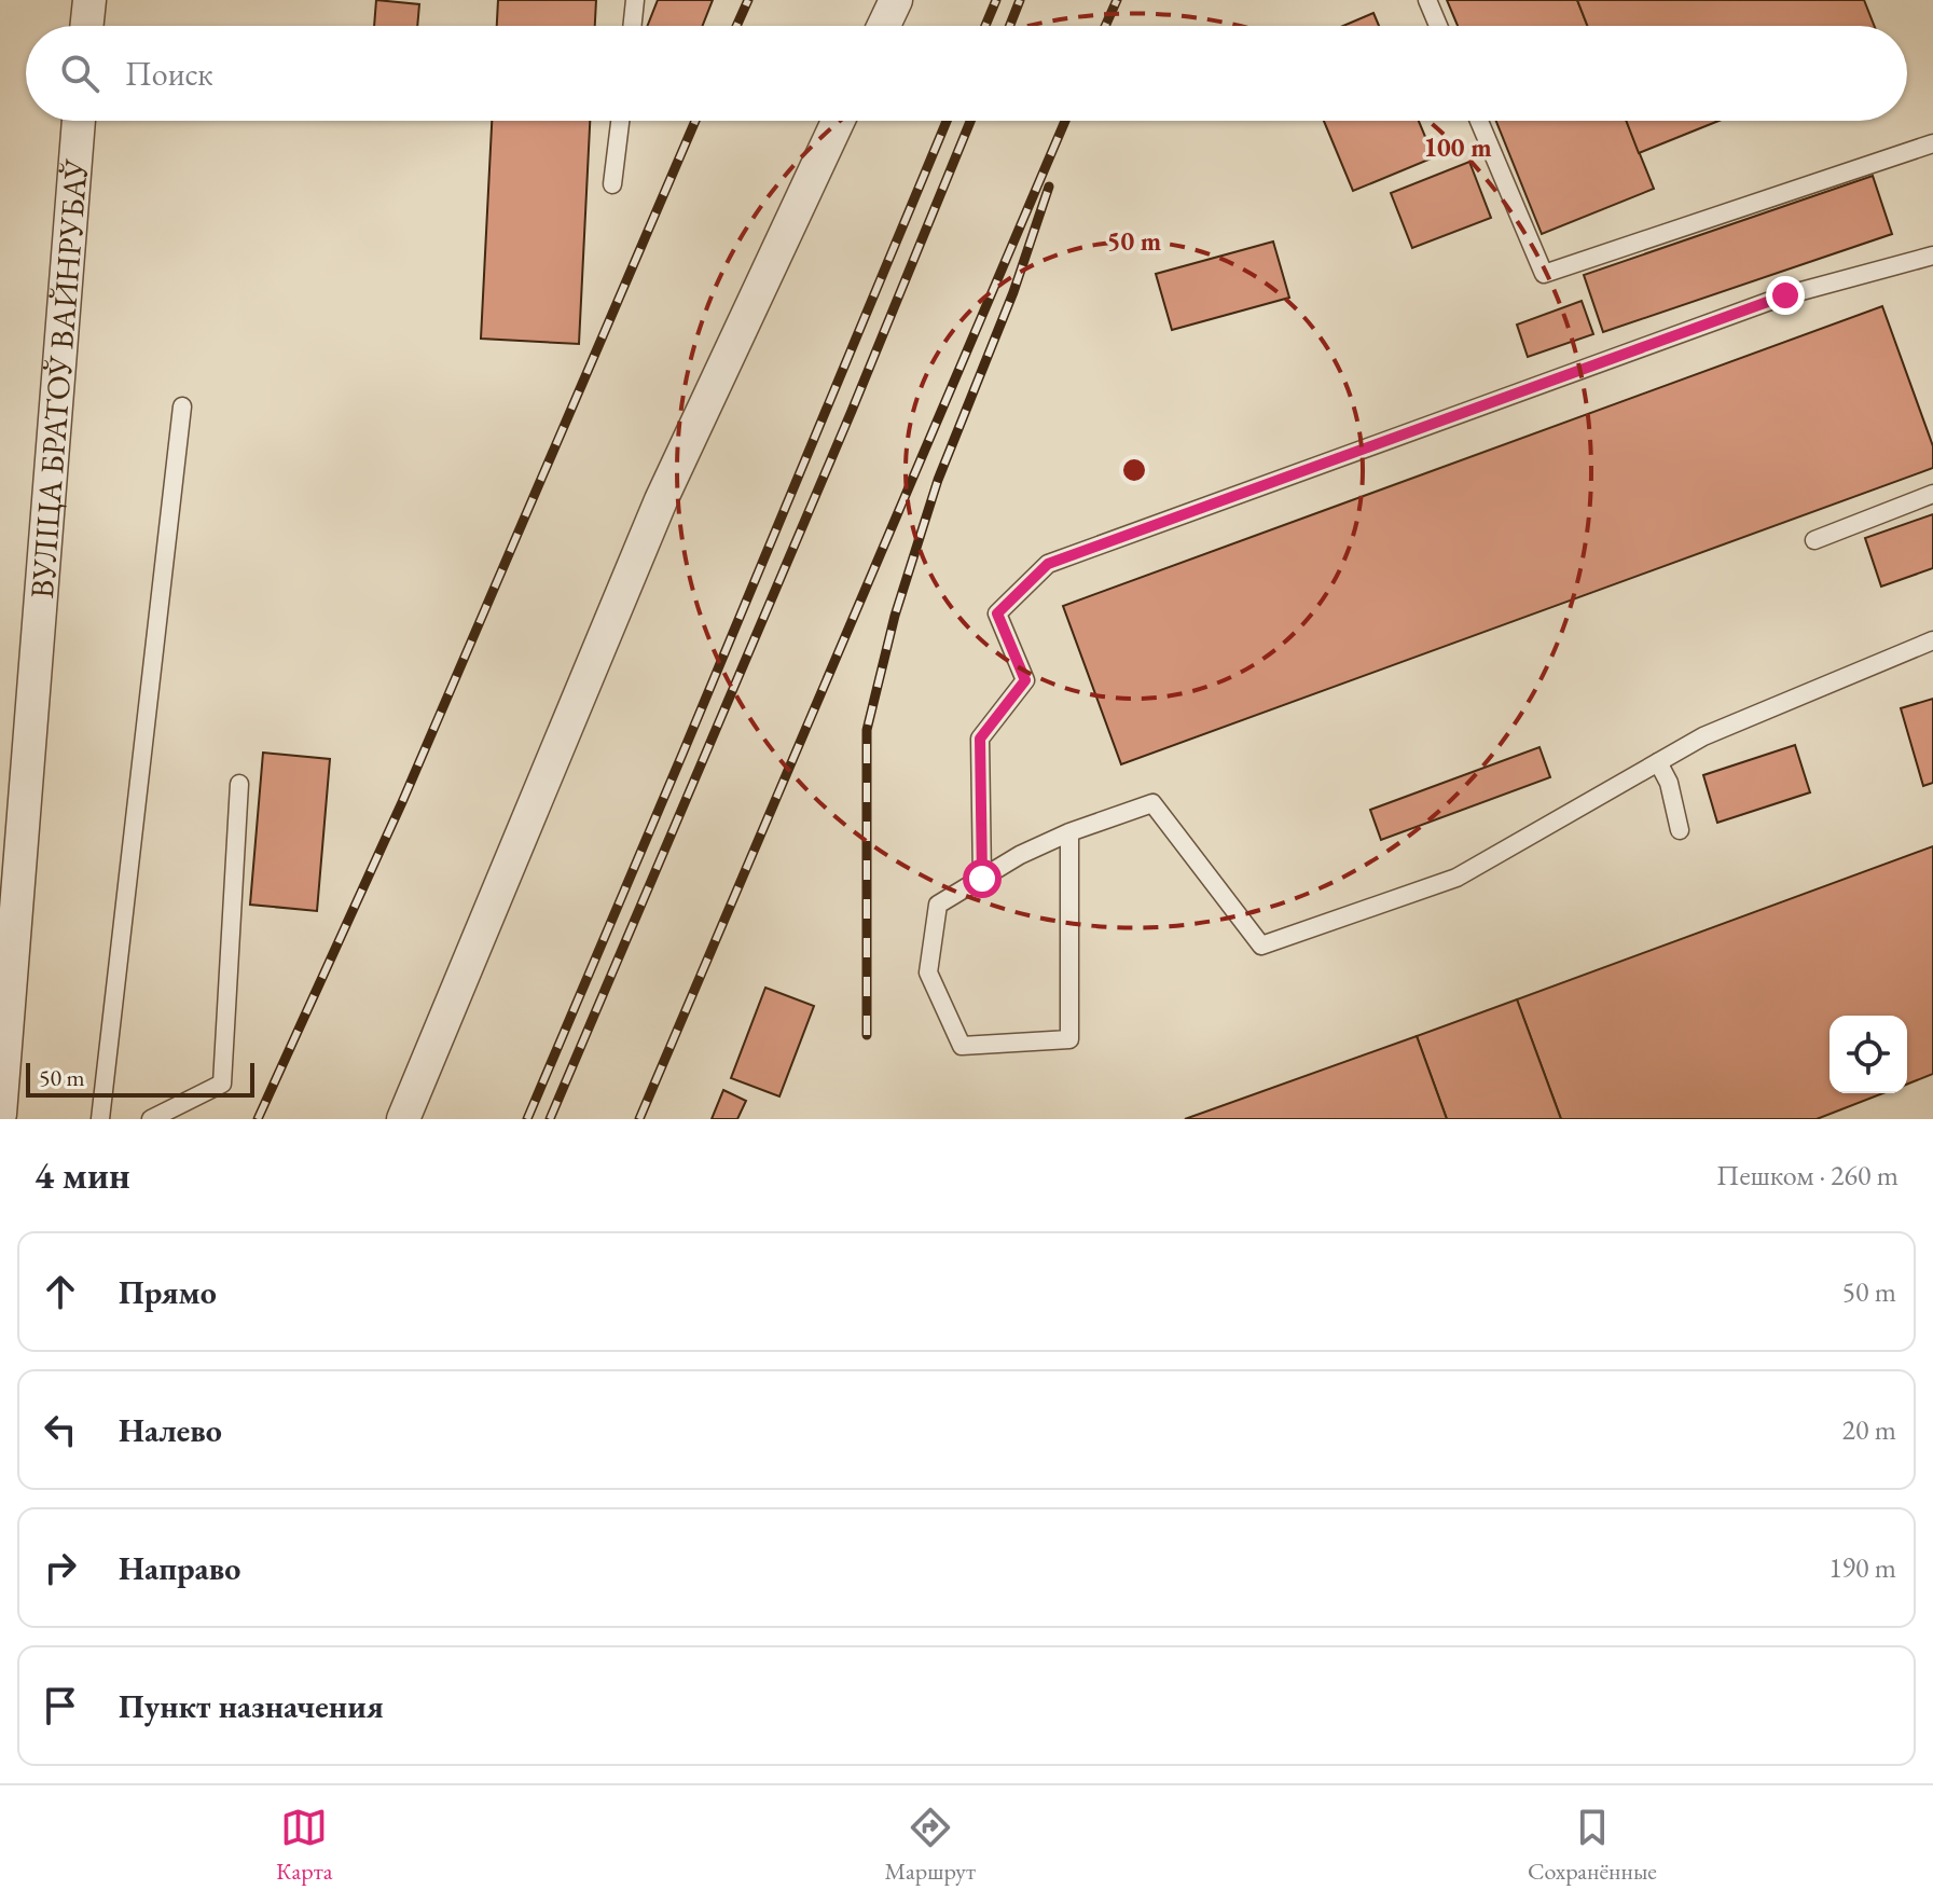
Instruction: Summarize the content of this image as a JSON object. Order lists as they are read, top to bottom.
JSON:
{
  "streets": {
    "street": ["ВУЛІЦА БРАТОЎ ВАЙНРУБАЎ"]
  },
  "scale_bar": "50 m",
  "page": {
    "search": "Поиск",
    "scale": "50 m",
    "heading": ["4 мин", "Пешком · 260 m"],
    "list": [
      ["Прямо", "50 m"],
      ["Налево", "20 m"],
      ["Направо", "190 m"],
      "Пункт назначения"
    ],
    "nav": ["Карта", "Маршрут", "Сохранённые"]
  },
  "rings": ["100 m", "50 m"]
}
